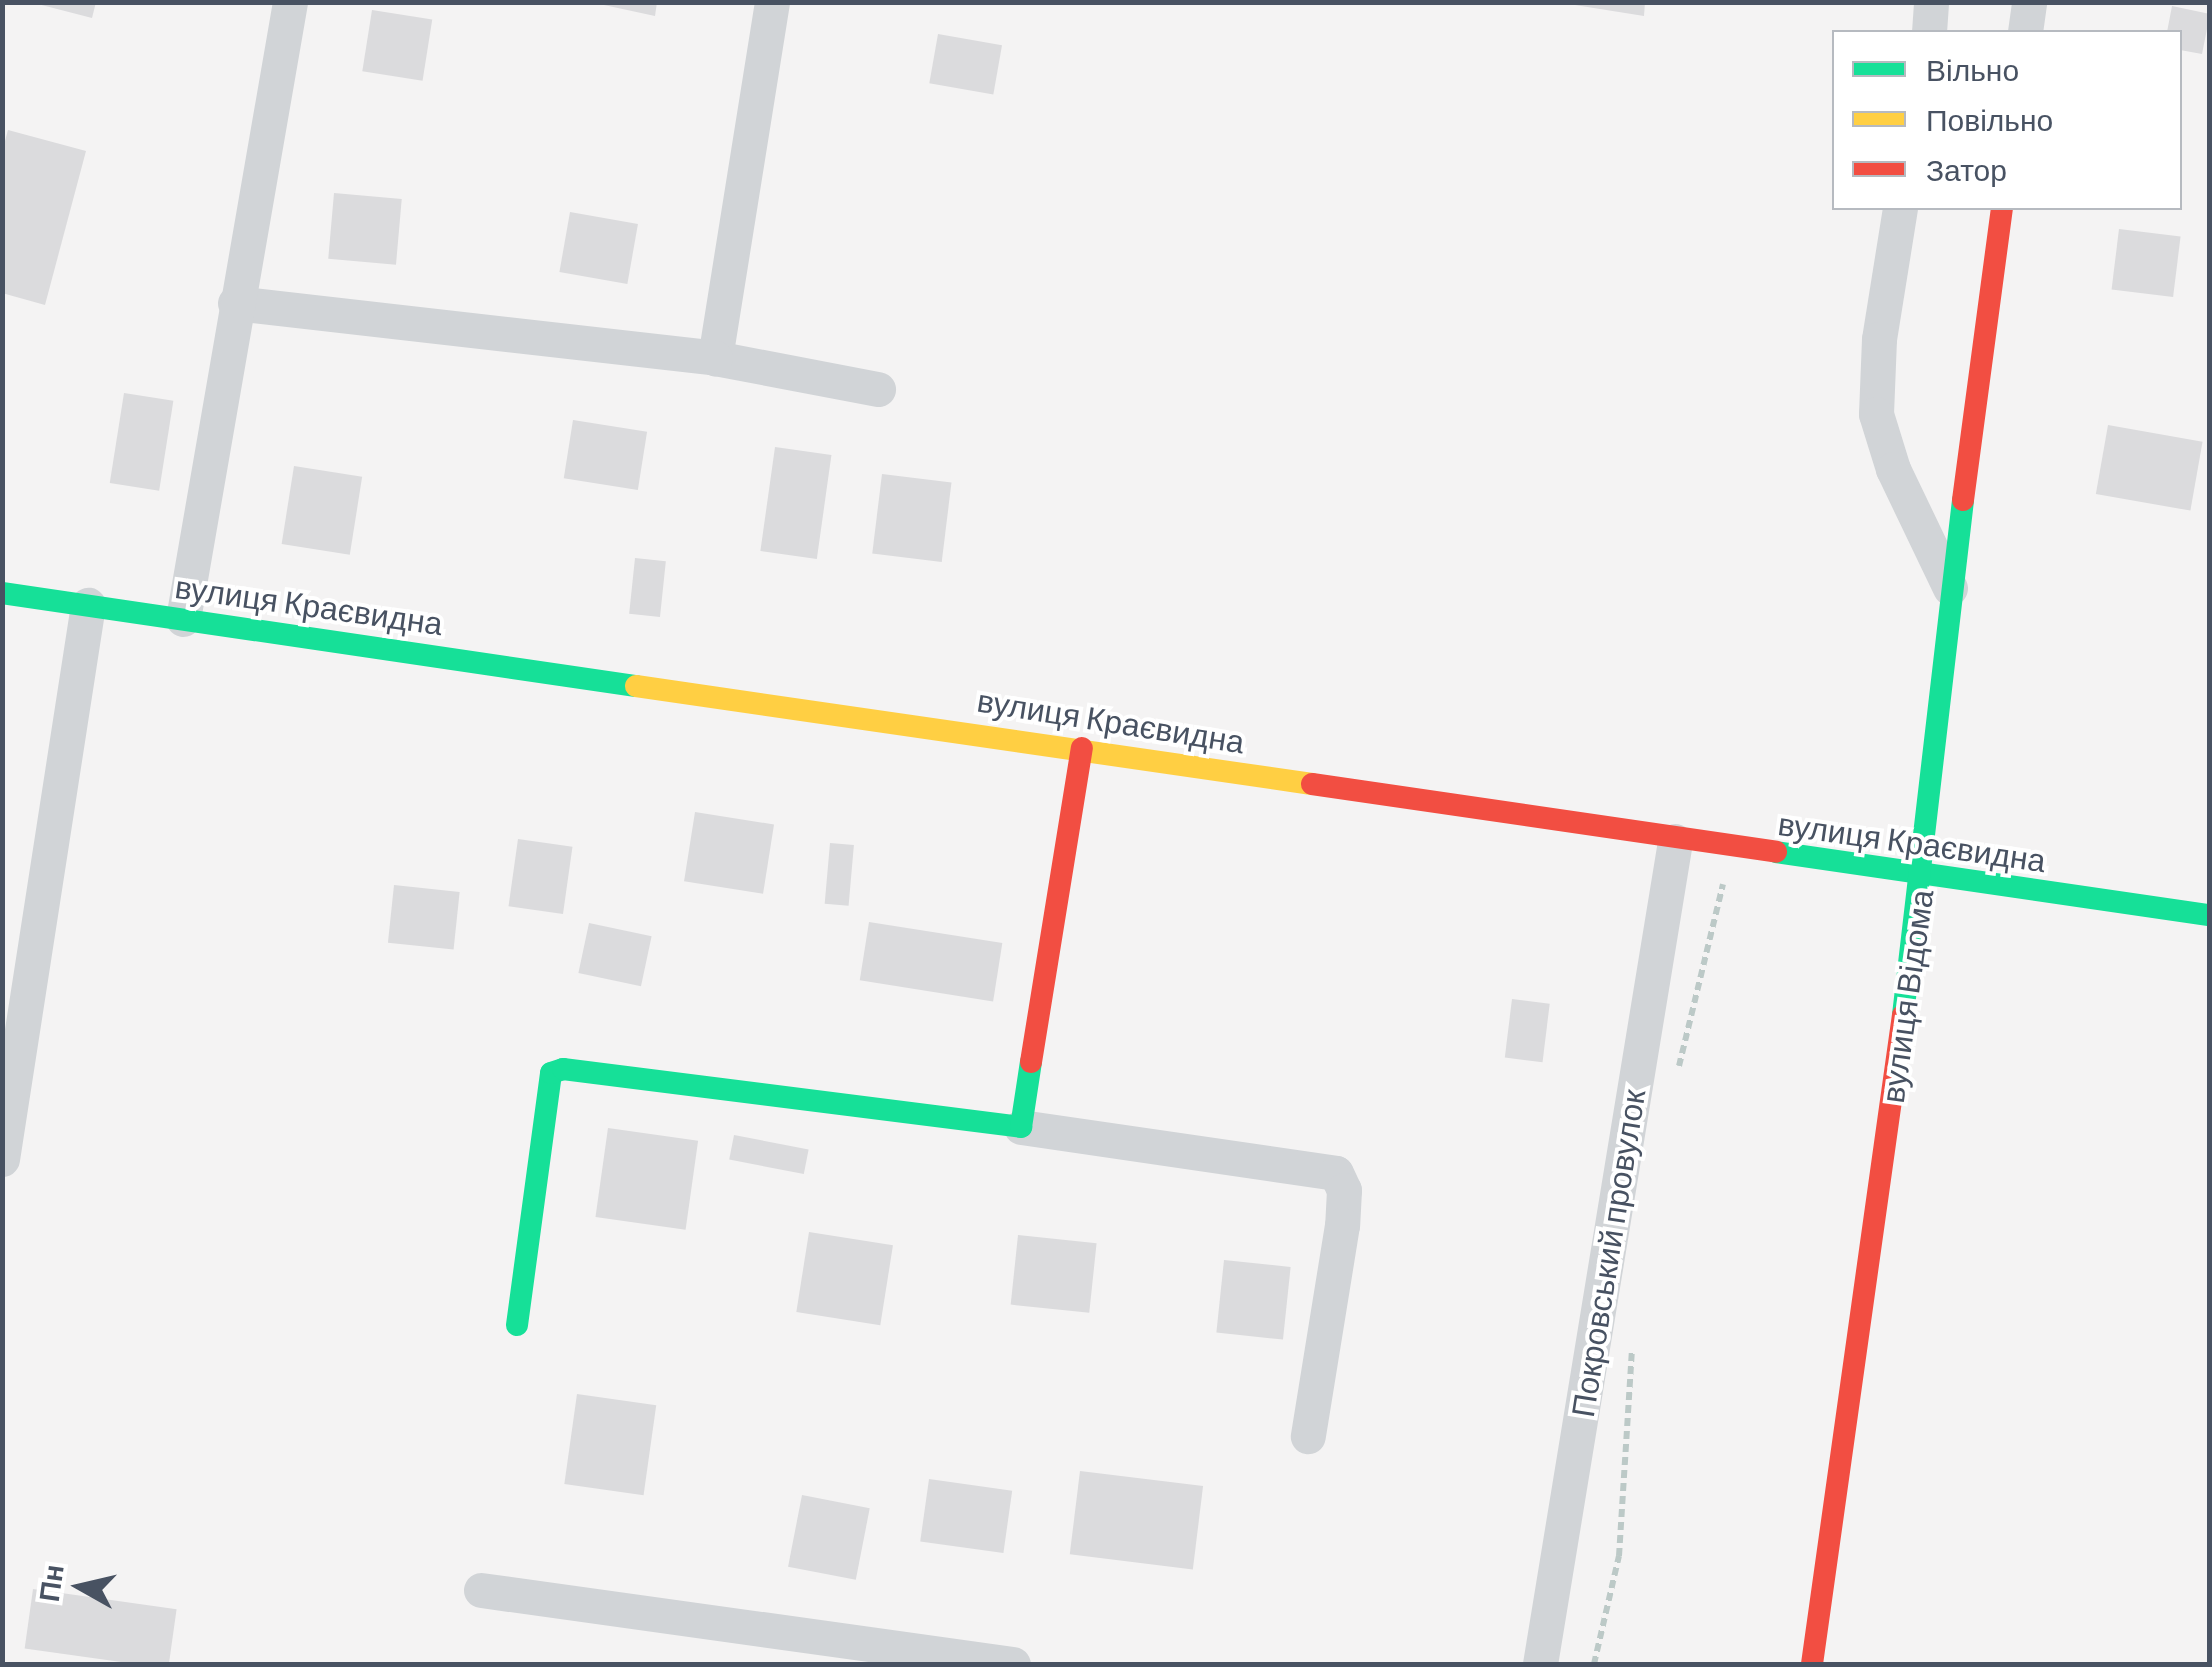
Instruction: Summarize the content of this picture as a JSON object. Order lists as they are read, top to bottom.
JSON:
{
  "streets": {
    "street": ["вулиця Краєвидна", "вулиця Відома", "Покровський провулок"]
  },
  "crossings": [
    ["вулиця Краєвидна", "вулиця Відома"],
    ["вулиця Краєвидна", "Покровський провулок"]
  ],
  "legend": ["Вільно", "Повільно", "Затор"],
  "north": "left"
}
